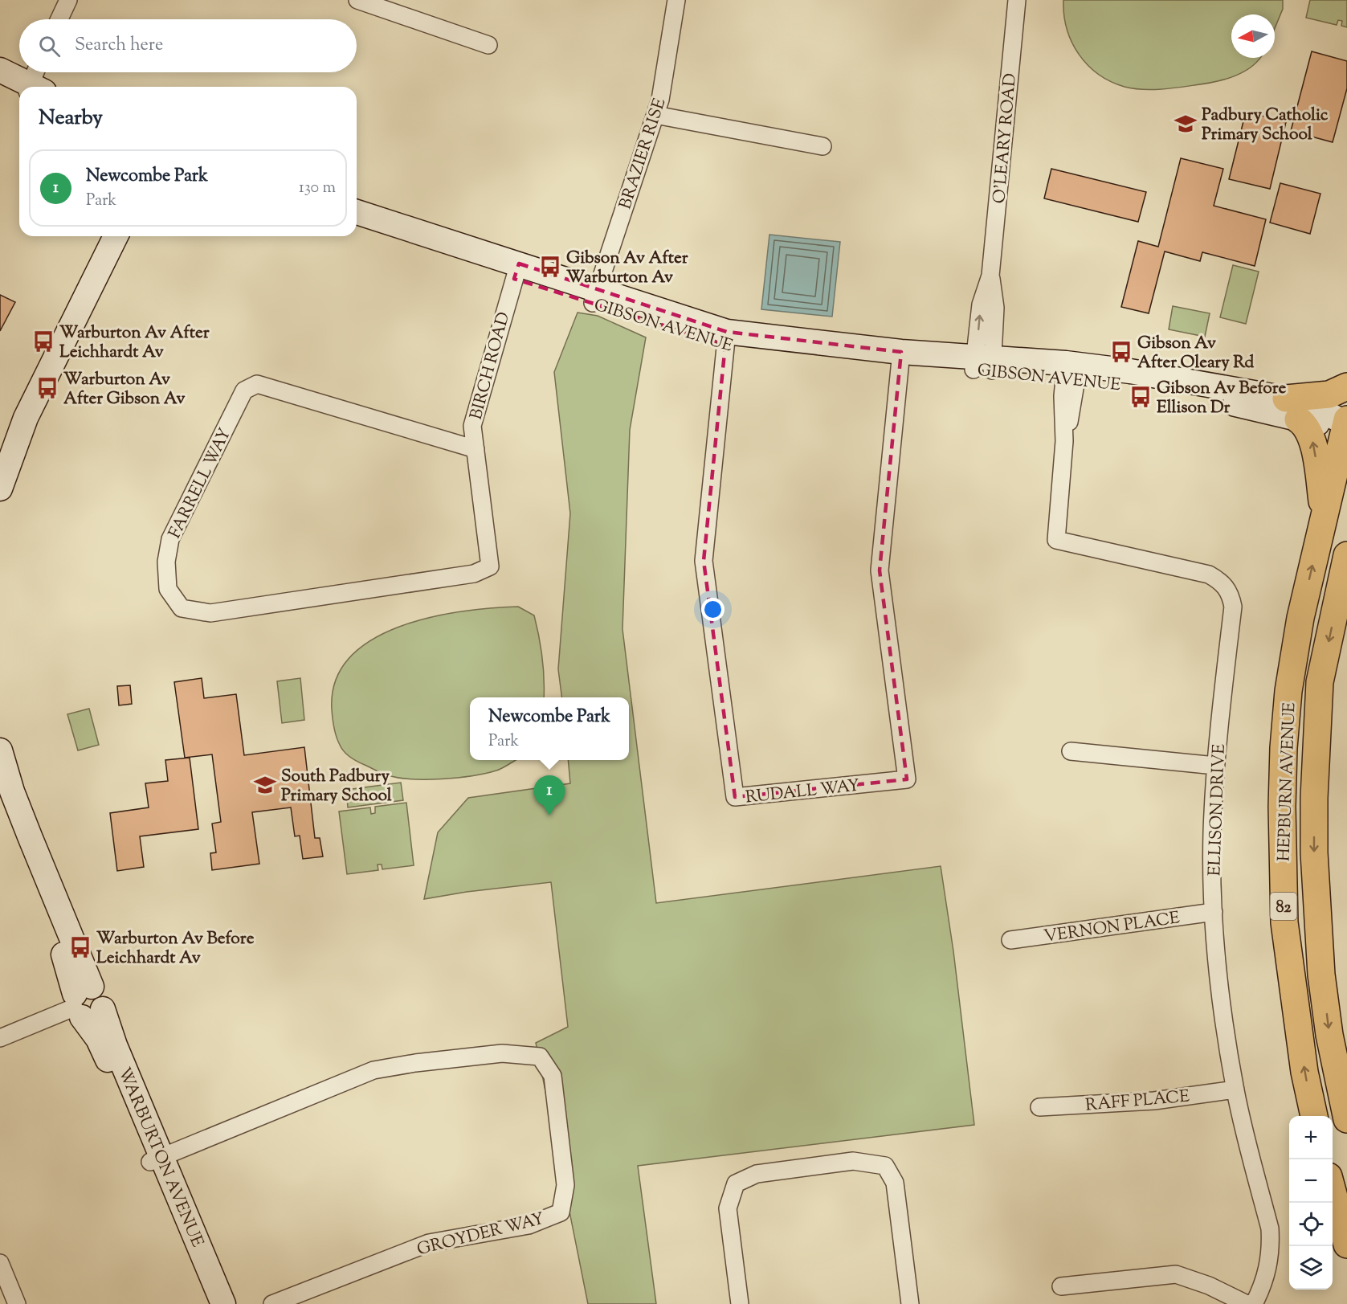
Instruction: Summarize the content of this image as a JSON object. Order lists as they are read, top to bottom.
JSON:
{
  "streets": {
    "main road": ["HEPBURN AVENUE", "82"],
    "street": [
      "O'LEARY ROAD",
      "BRAZIER RISE",
      "GIBSON AVENUE",
      "BIRCH ROAD",
      "FARRELL WAY",
      "RUDALL WAY",
      "ELLISON DRIVE",
      "VERNON PLACE",
      "RAFF PLACE",
      "WARBURTON AVENUE",
      "GROYDER WAY"
    ]
  },
  "crossings": [
    ["O'LEARY ROAD", "GIBSON AVENUE"],
    ["BRAZIER RISE", "GIBSON AVENUE"],
    ["GIBSON AVENUE", "BIRCH ROAD"],
    ["GIBSON AVENUE", "HEPBURN AVENUE"],
    ["GIBSON AVENUE", "RUDALL WAY"],
    ["GIBSON AVENUE", "ELLISON DRIVE"],
    ["BIRCH ROAD", "FARRELL WAY"],
    ["ELLISON DRIVE", "VERNON PLACE"],
    ["ELLISON DRIVE", "RAFF PLACE"],
    ["WARBURTON AVENUE", "GROYDER WAY"]
  ],
  "places": {
    "school or university": ["Padbury Catholic Primary School", "South Padbury Primary School"],
    "bus stop": [
      "Gibson Av After Warburton Av",
      "Warburton Av After Leichhardt Av",
      "Gibson Av After Oleary Rd",
      "Warburton Av After Gibson Av",
      "Gibson Av Before Ellison Dr",
      "Warburton Av Before Leichhardt Av"
    ]
  },
  "north": "left",
  "page": {
    "search": "Search here",
    "heading": "Nearby",
    "list": [
      {
        "mark": "1",
        "name": "Newcombe Park",
        "note": "Park",
        "value": "130 m"
      }
    ],
    "popup": ["Newcombe Park", "Park"],
    "pins": "1",
    "map_buttons": ["+", "−"]
  }
}
